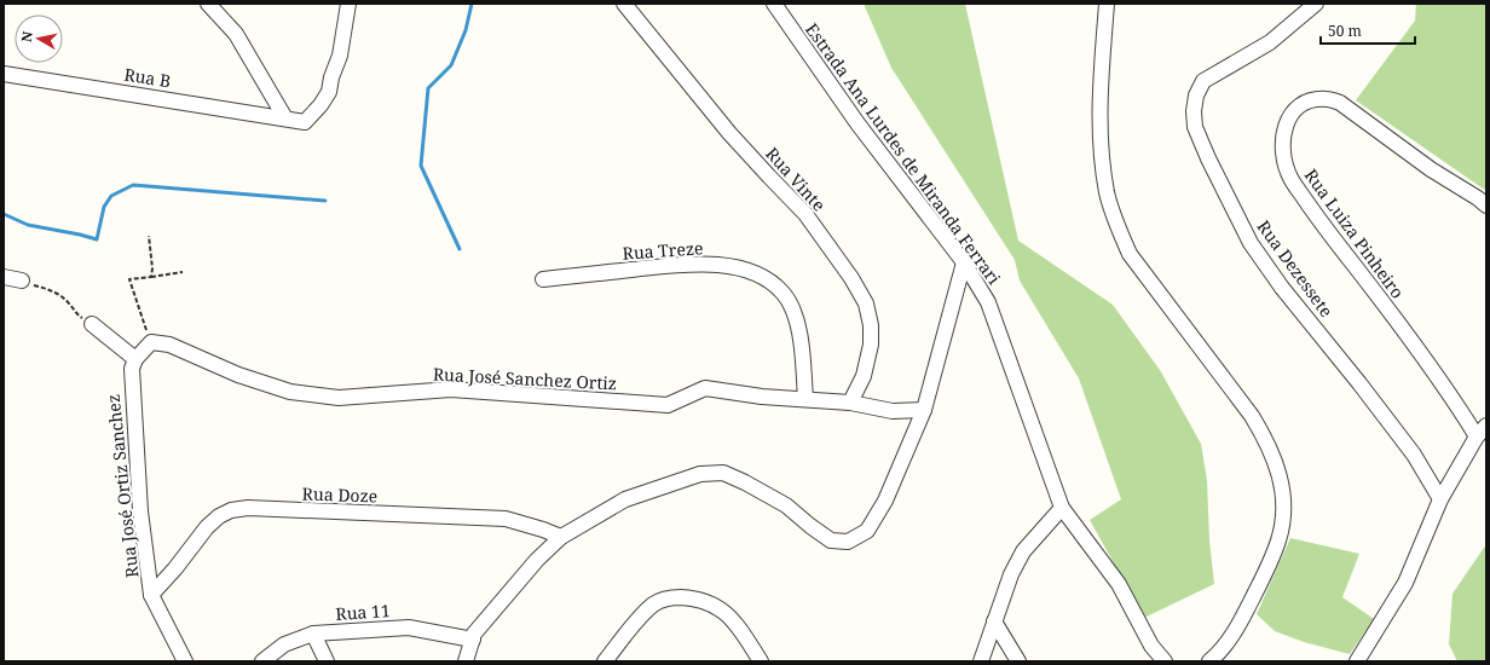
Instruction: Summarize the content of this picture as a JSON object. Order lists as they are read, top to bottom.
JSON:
{
  "streets": {
    "street": [
      "Rua B",
      "Estrada Ana Lurdes de Miranda Ferrari",
      "Rua Vinte",
      "Rua Luiza Pinheiro",
      "Rua Treze",
      "Rua Dezessete",
      "Rua José Sanchez Ortiz",
      "Rua José Ortiz Sanchez",
      "Rua Doze",
      "Rua 11"
    ]
  },
  "crossings": [
    ["Rua Vinte", "Rua José Sanchez Ortiz"],
    ["Rua Treze", "Rua José Sanchez Ortiz"],
    ["Rua José Ortiz Sanchez", "Rua Doze"]
  ],
  "scale_bar": "50 m",
  "north": "left"
}
